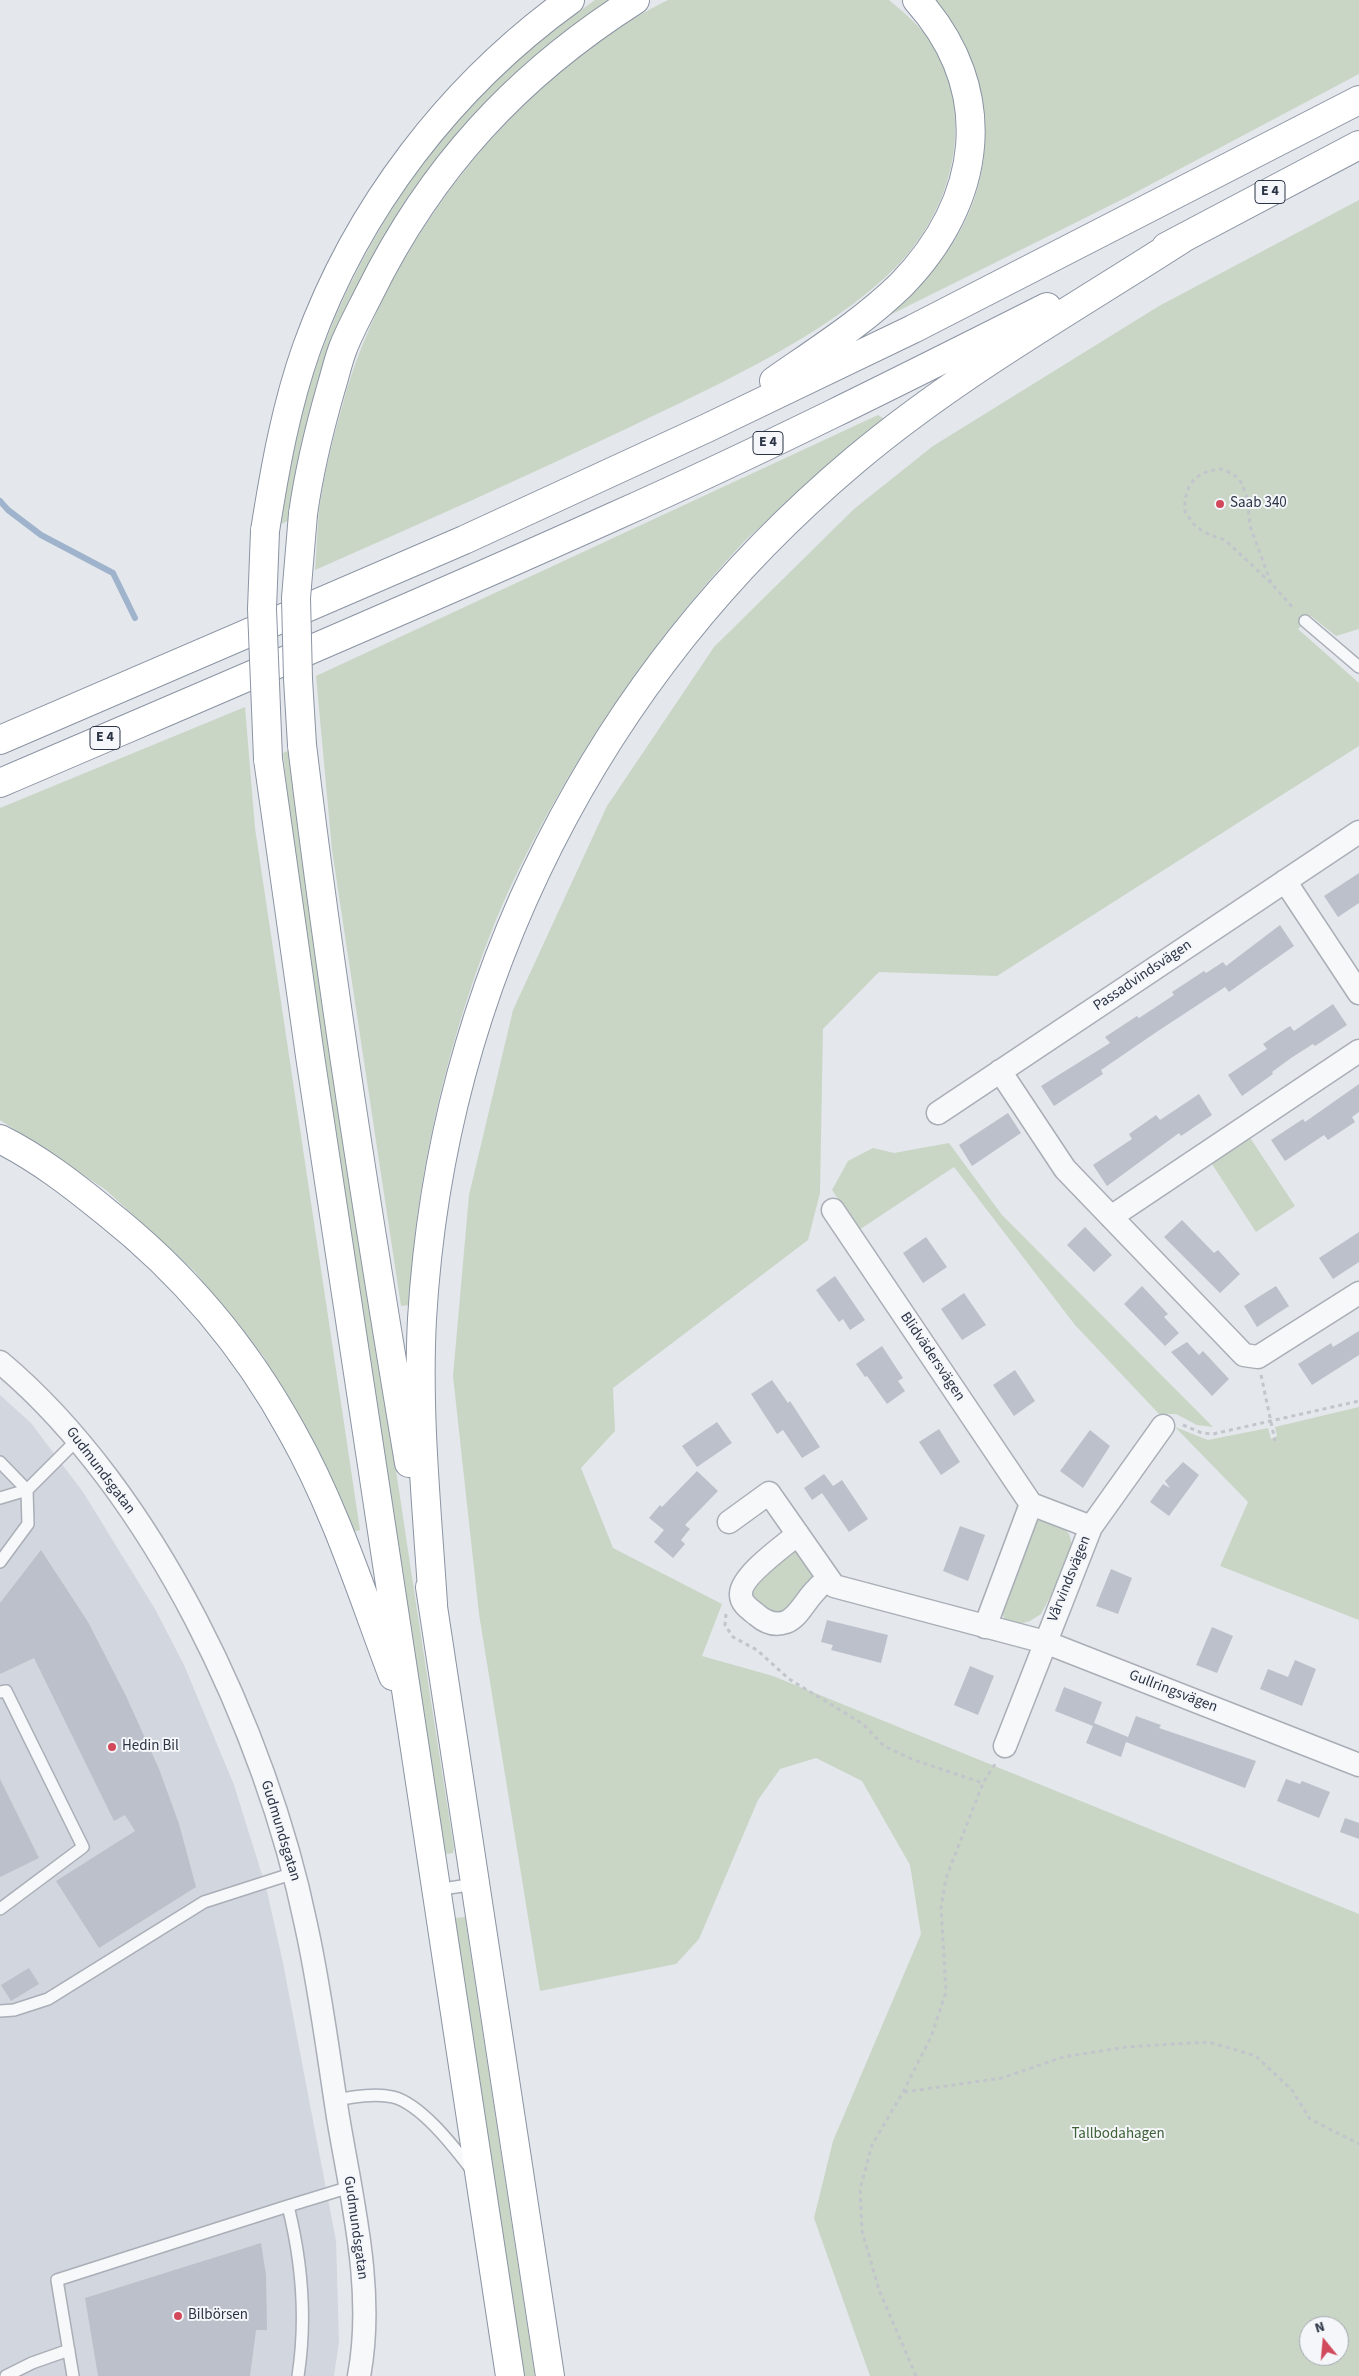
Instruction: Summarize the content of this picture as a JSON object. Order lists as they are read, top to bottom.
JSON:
{
  "streets": {
    "highway": ["E 4"],
    "street": [
      "Passadvindsvägen",
      "Blidvädersvägen",
      "Gudmundsgatan",
      "Vårvindsvägen",
      "Gullringsvägen"
    ]
  },
  "crossings": [
    ["Vårvindsvägen", "Gullringsvägen"]
  ],
  "parks": ["Tallbodahagen"],
  "places": ["Saab 340", "Hedin Bil", "Bilbörsen"],
  "north": "top"
}
